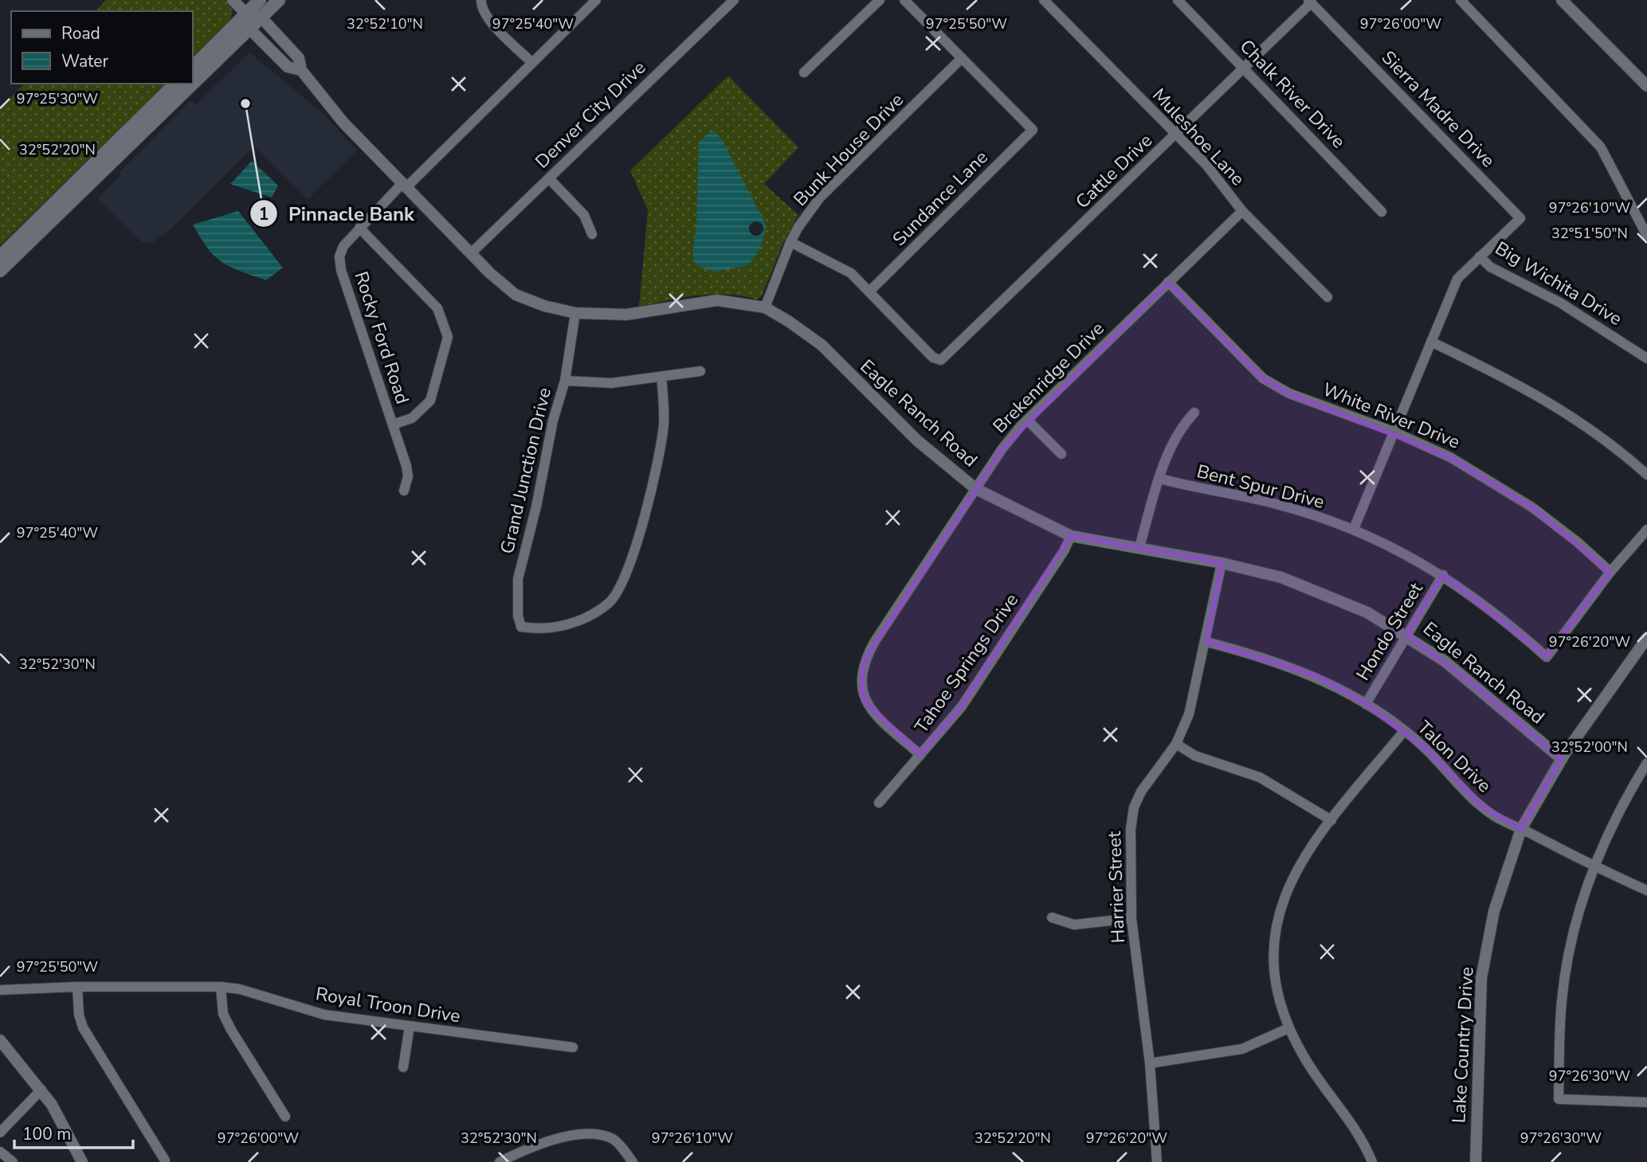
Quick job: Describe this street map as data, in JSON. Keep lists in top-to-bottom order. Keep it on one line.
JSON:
{"streets":{"street":["Chalk River Drive","Sierra Madre Drive","Denver City Drive","Muleshoe Lane","Bunk House Drive","Cattle Drive","Sundance Lane","Big Wichita Drive","Rocky Ford Road","Brekenridge Drive","Eagle Ranch Road","White River Drive","Grand Junction Drive","Bent Spur Drive","Hondo Street","Tahoe Springs Drive","Talon Drive","Harrier Street","Royal Troon Drive","Lake Country Drive"]},"crossings":[["Chalk River Drive","Cattle Drive"],["Sierra Madre Drive","Cattle Drive"],["Sierra Madre Drive","Big Wichita Drive"],["Denver City Drive","Eagle Ranch Road"],["Muleshoe Lane","Cattle Drive"],["Muleshoe Lane","Brekenridge Drive"],["Bunk House Drive","Sundance Lane"],["Bunk House Drive","Eagle Ranch Road"],["Cattle Drive","Sundance Lane"],["Rocky Ford Road","Eagle Ranch Road"],["Brekenridge Drive","Eagle Ranch Road"],["Brekenridge Drive","White River Drive"],["Brekenridge Drive","Tahoe Springs Drive"],["Eagle Ranch Road","Grand Junction Drive"],["Eagle Ranch Road","Hondo Street"],["Eagle Ranch Road","Tahoe Springs Drive"],["Eagle Ranch Road","Harrier Street"],["Eagle Ranch Road","Lake Country Drive"],["White River Drive","Bent Spur Drive"],["Bent Spur Drive","Hondo Street"],["Hondo Street","Talon Drive"],["Talon Drive","Harrier Street"],["Talon Drive","Lake Country Drive"]],"places":["Pinnacle Bank"],"legend":["Road","Water"],"scale_bar":"100 m","coordinates":["32°52'10\"N","97°25'40\"W","97°25'50\"W","97°26'00\"W","97°25'30\"W","32°52'20\"N","97°26'10\"W","32°51'50\"N","97°26'20\"W","32°52'30\"N","32°52'00\"N","97°26'30\"W"]}
